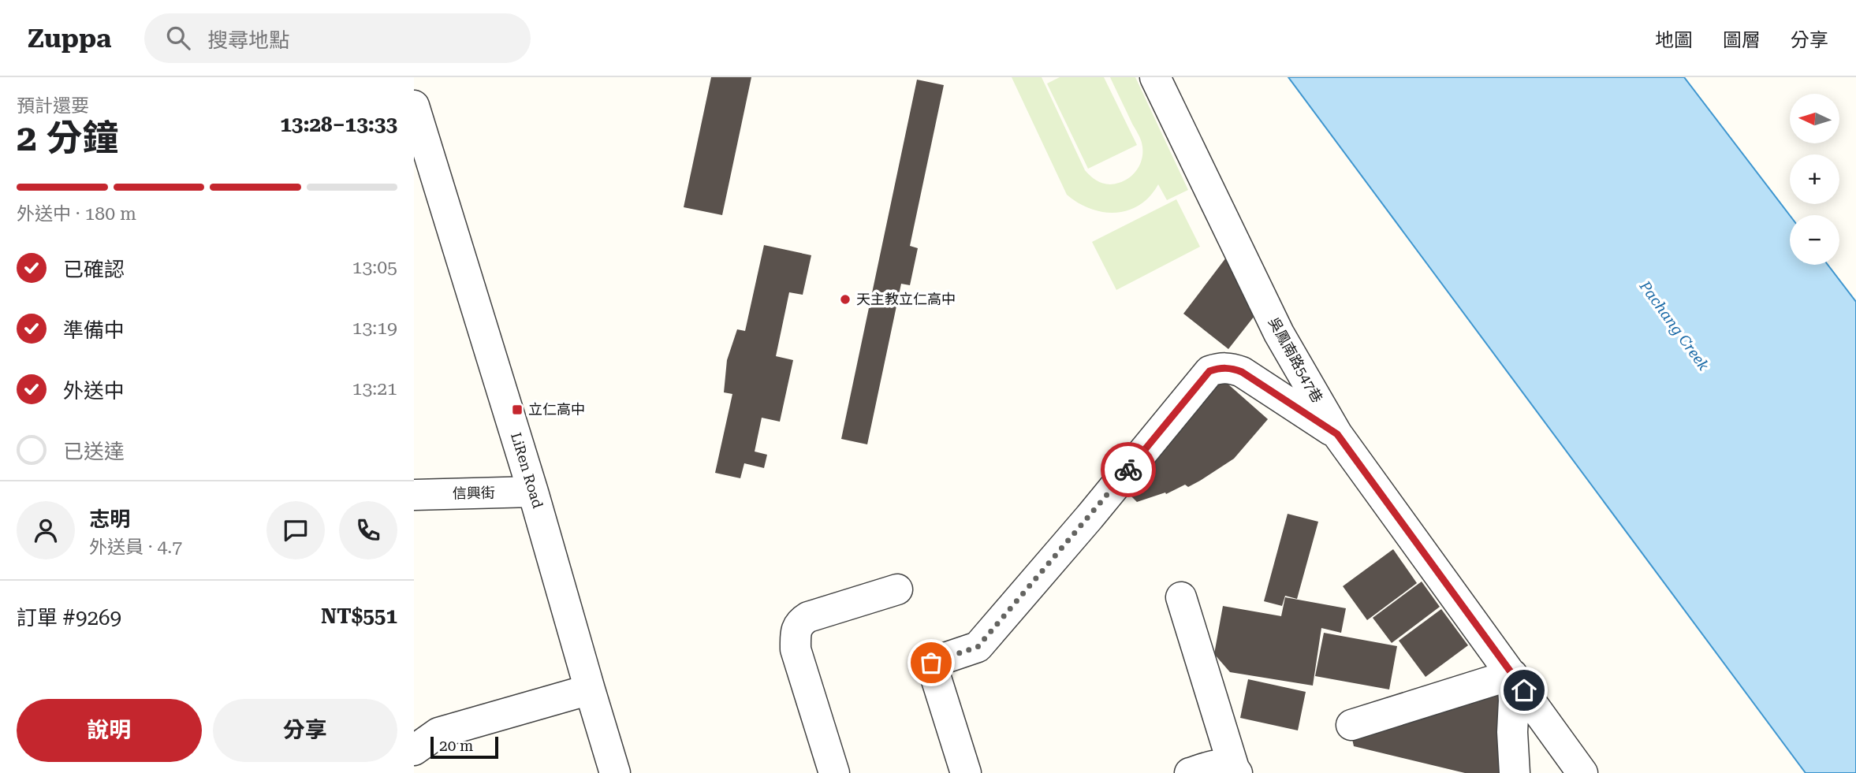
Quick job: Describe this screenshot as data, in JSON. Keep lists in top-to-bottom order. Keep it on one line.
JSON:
{"streets":{"street":["吳鳳南路547巷","LiRen Road","信興街"]},"crossings":[["LiRen Road","信興街"]],"water":["Pachang Creek"],"places":{"other":["天主教立仁高中"],"transit":["立仁高中"]},"scale_bar":"20 m","north":"left","page":{"header":"Zuppa","search":"搜尋地點","nav":["地圖","圖層","分享"],"heading":["2 分鐘","預計還要","13:28–13:33"],"panel":["志明","外送員 · 4.7","訂單 #9269","NT$551"],"map_buttons":["+","−"],"bar":"外送中 · 180 m","list":[["已確認","13:05"],["準備中","13:19"],["外送中","13:21"],"已送達"],"buttons":["說明","分享"],"scale":"20 m"}}
